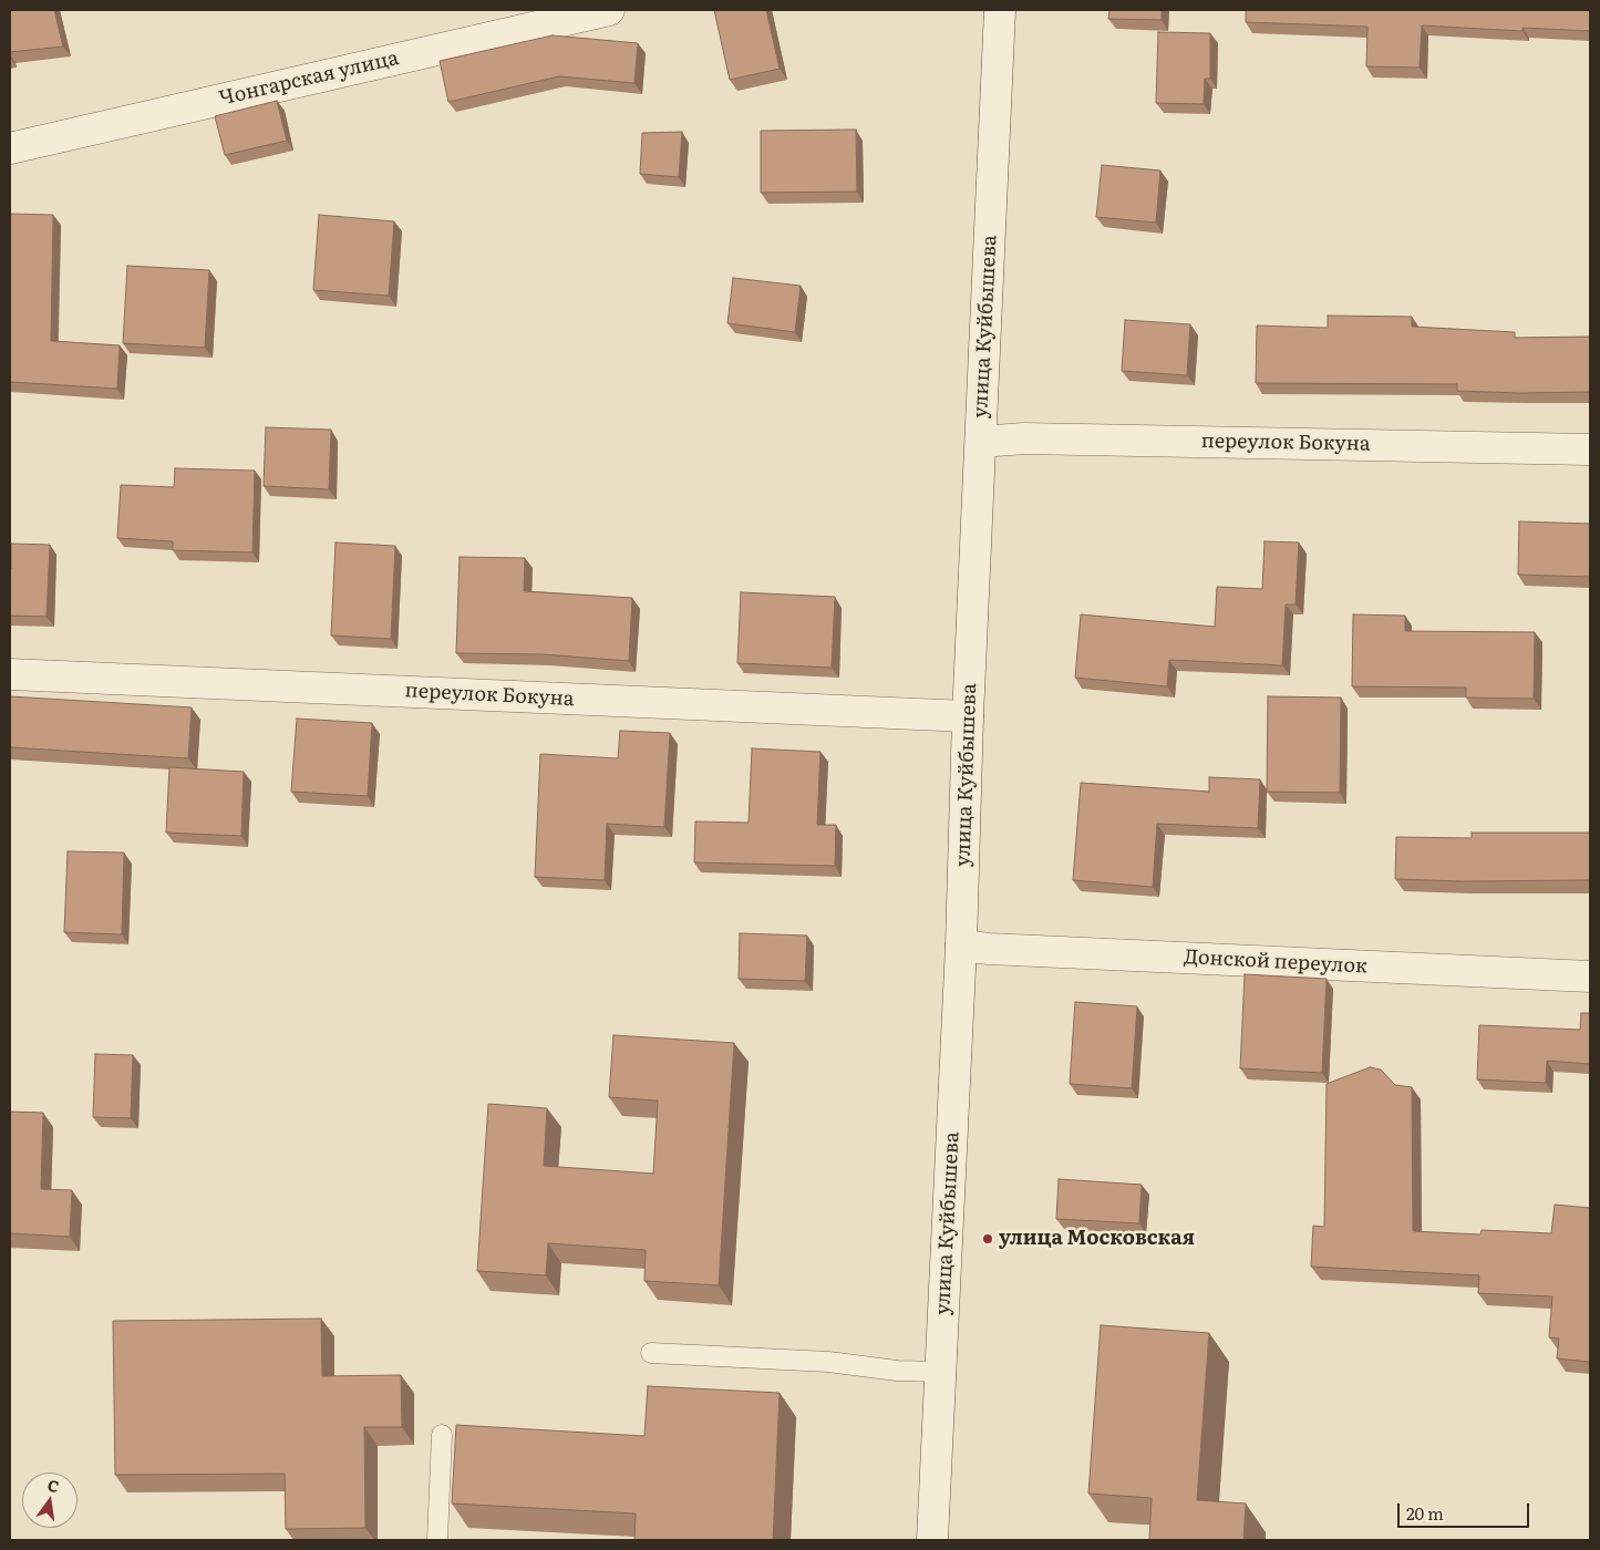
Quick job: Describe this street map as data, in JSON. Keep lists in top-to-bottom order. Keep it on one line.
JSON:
{"streets":{"street":["Чонгарская улица","улица Куйбышева","переулок Бокуна","Донской переулок"]},"crossings":[["улица Куйбышева","переулок Бокуна"],["улица Куйбышева","Донской переулок"]],"places":["улица Московская"],"scale_bar":"20 m","north":"top"}
